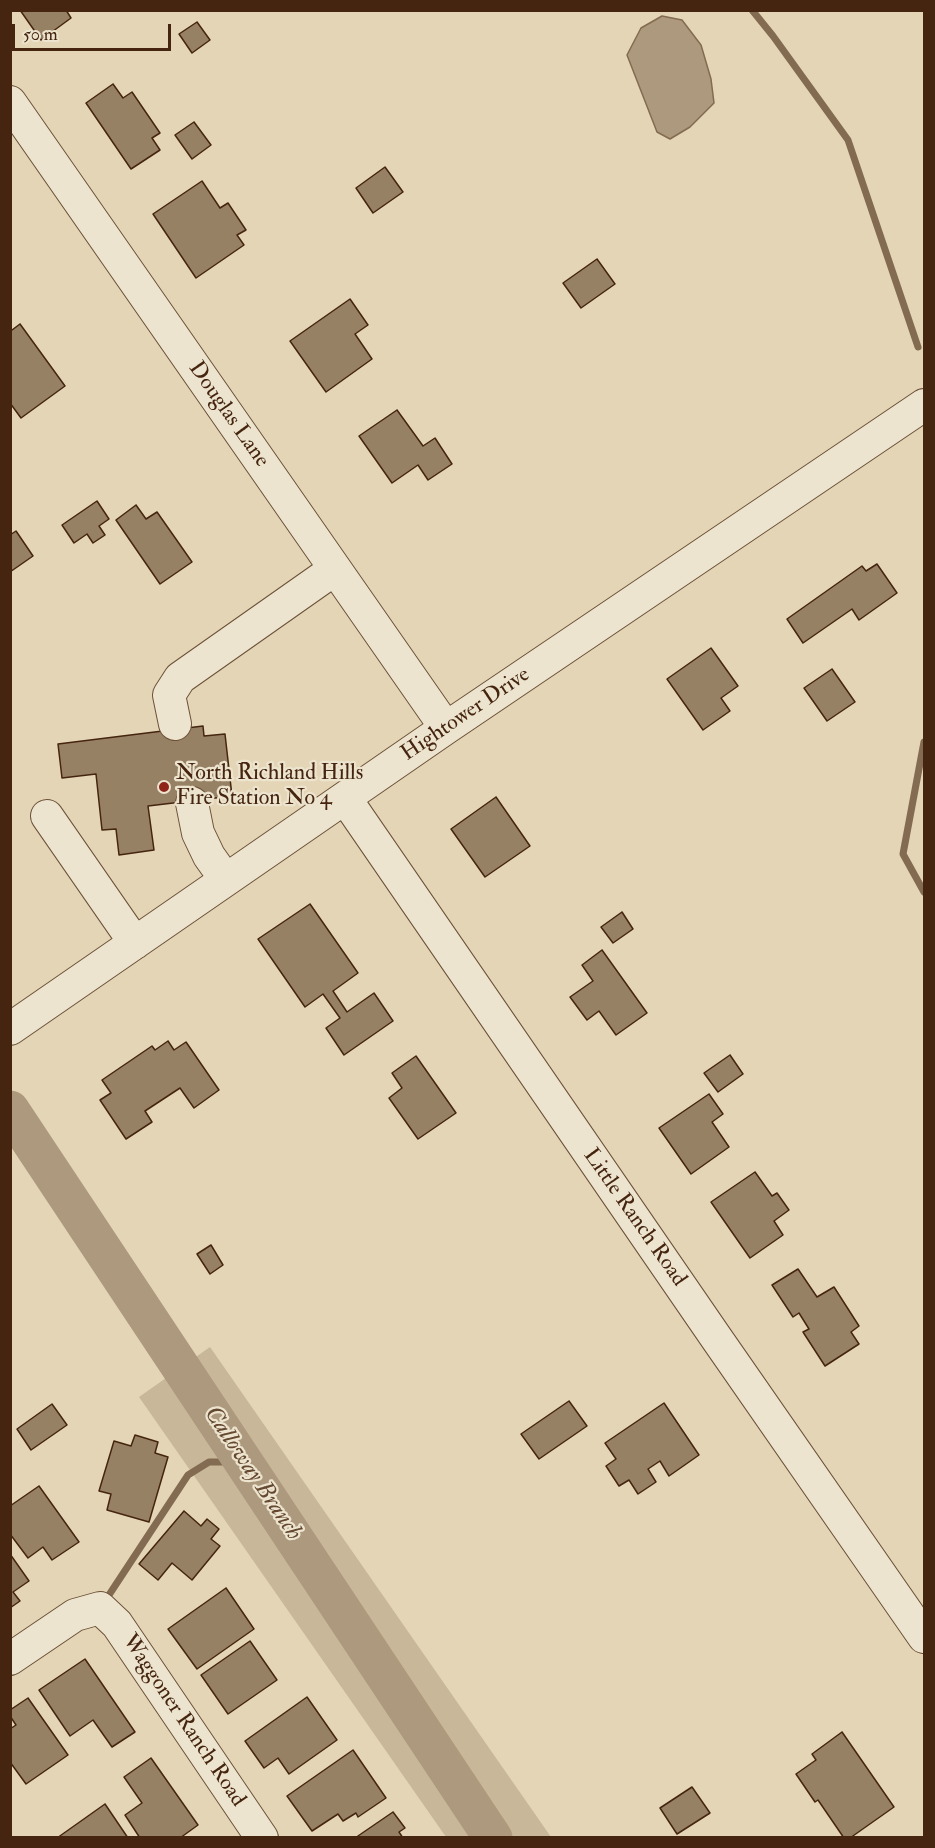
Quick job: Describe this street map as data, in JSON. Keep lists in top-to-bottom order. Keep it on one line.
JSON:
{"streets":{"street":["Douglas Lane","Hightower Drive","Little Ranch Road","Waggoner Ranch Road"]},"crossings":[["Douglas Lane","Hightower Drive"],["Hightower Drive","Little Ranch Road"]],"water":["Calloway Branch"],"places":["North Richland Hills Fire Station No 4"],"scale_bar":"50 m"}
